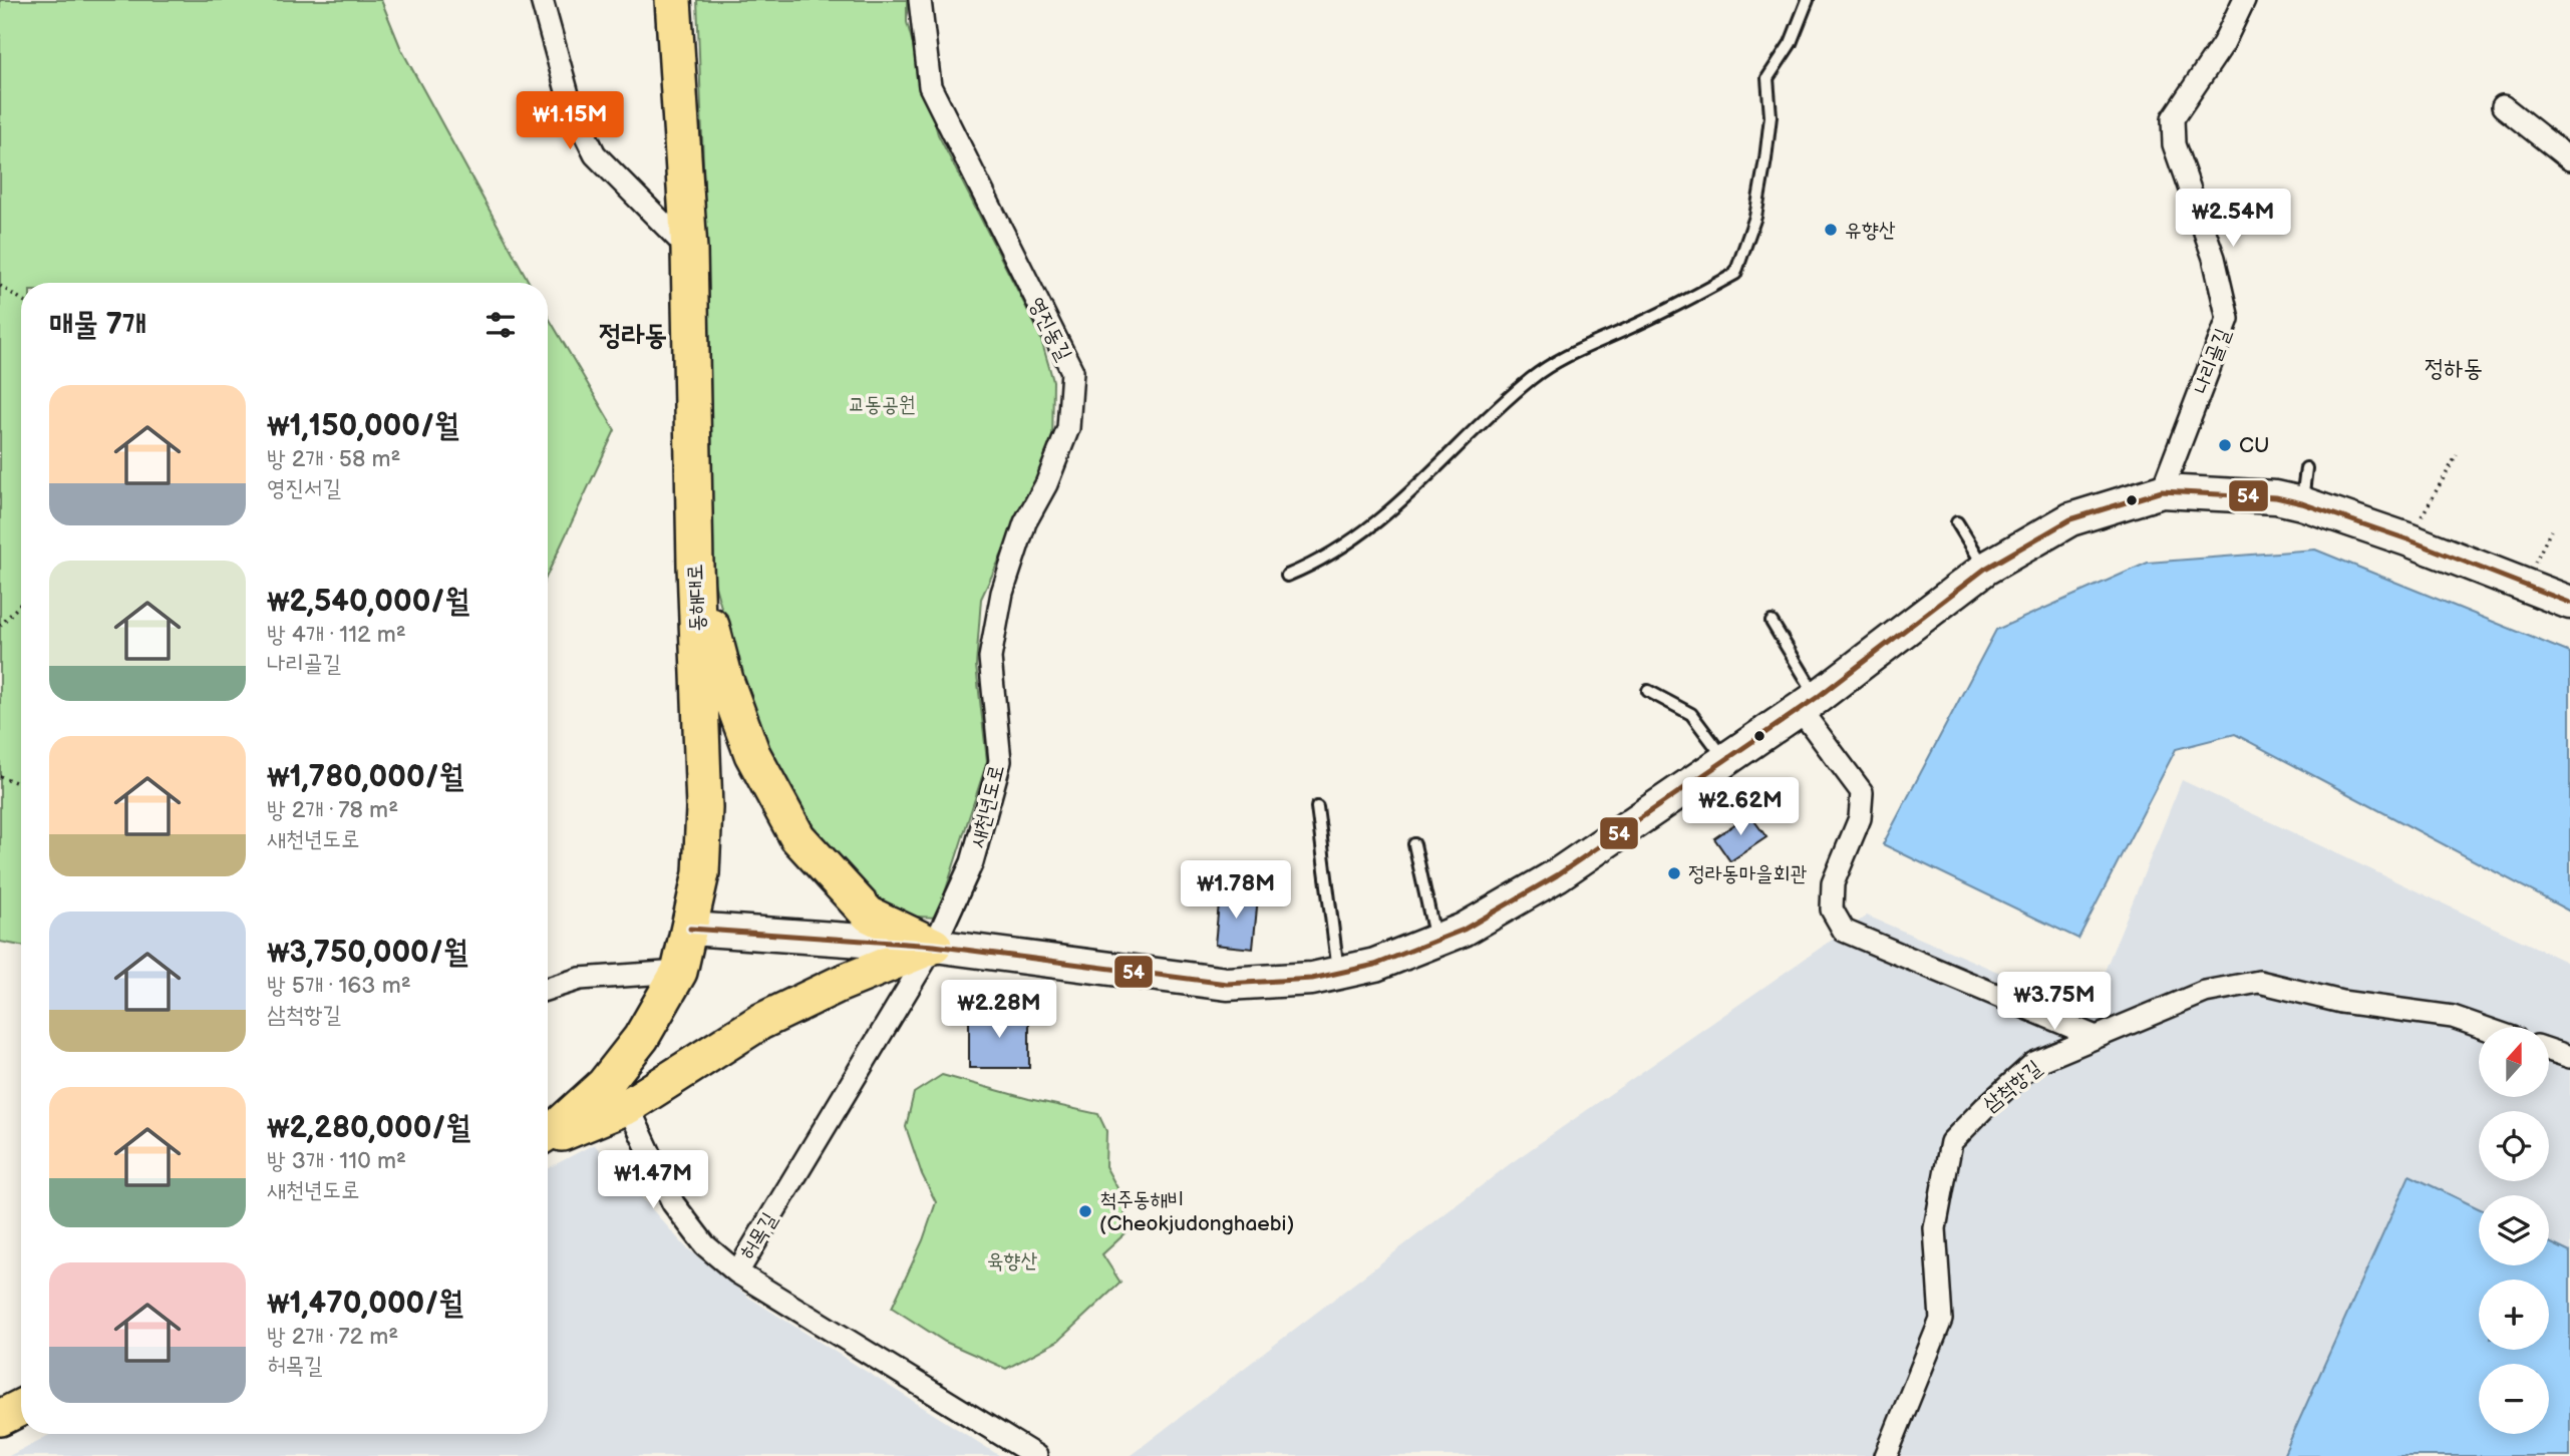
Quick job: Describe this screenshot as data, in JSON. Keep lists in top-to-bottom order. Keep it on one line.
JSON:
{"streets":{"main road":["동해대로"],"street":["영진동길","나리골길","새천년도로","삼척항길","허목길"]},"crossings":[["영진동길","새천년도로"],["새천년도로","허목길"]],"districts":["정라동","정하동"],"parks":["교동공원","육향산"],"places":["유향산","CU","정라동마을회관","척주동해비 (Cheokjudonghaebi)"],"lines":["transit line 54"],"north":"top","page":{"price":["₩1.15M","₩2.54M","₩2.62M","₩1.78M","₩3.75M","₩2.28M","₩1.47M"],"heading":"매물 7개","list":[{"name":"₩1,150,000/월","note":"방 2개 · 58 m² · 영진서길"},{"name":"₩2,540,000/월","note":"방 4개 · 112 m² · 나리골길"},{"name":"₩1,780,000/월","note":"방 2개 · 78 m² · 새천년도로"},{"name":"₩3,750,000/월","note":"방 5개 · 163 m² · 삼척항길"},{"name":"₩2,280,000/월","note":"방 3개 · 110 m² · 새천년도로"},{"name":"₩1,470,000/월","note":"방 2개 · 72 m² · 허목길"}],"map_buttons":["+","−"]}}
